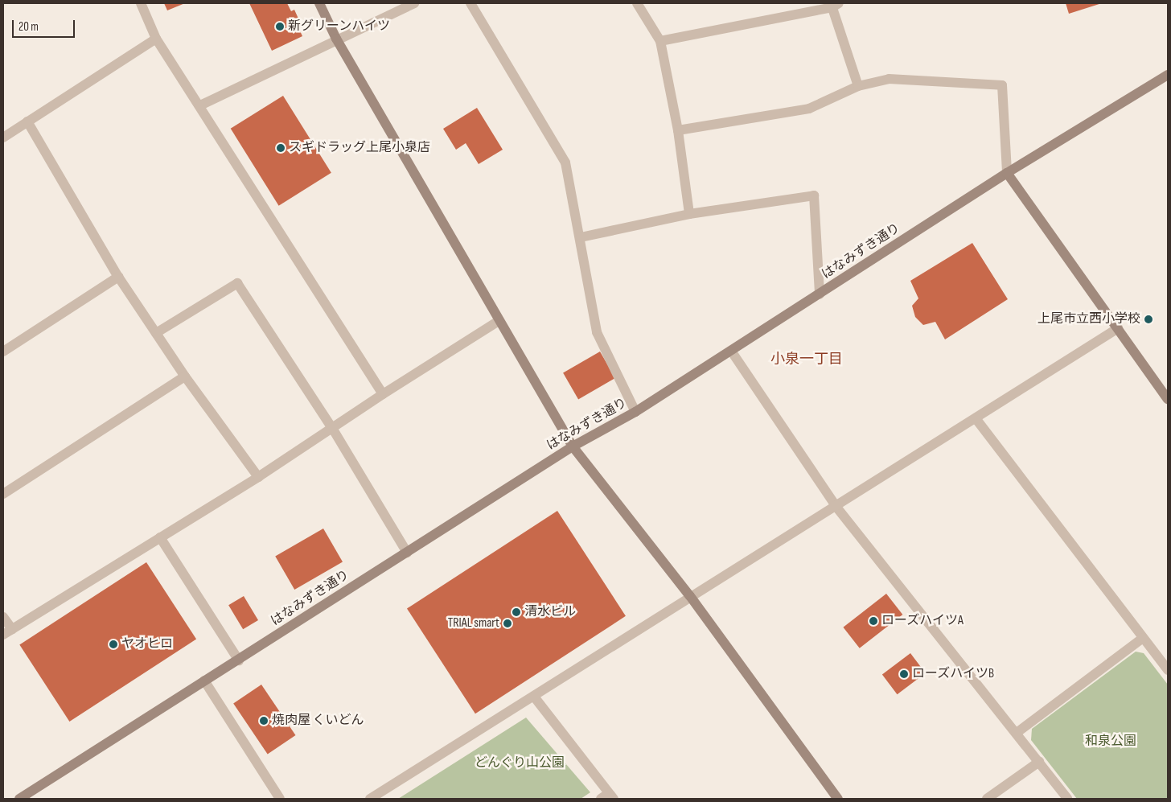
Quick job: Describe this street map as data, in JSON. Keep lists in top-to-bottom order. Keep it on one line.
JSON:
{"streets":{"street":["はなみずき通り"]},"districts":["小泉一丁目"],"parks":["和泉公園","どんぐり山公園"],"places":["新グリーンハイツ","スギドラッグ上尾小泉店","上尾市立西小学校","清水ビル","ローズハイツA","TRIAL smart","ヤオヒロ","ローズハイツB","焼肉屋 くいどん"],"scale_bar":"20 m"}
